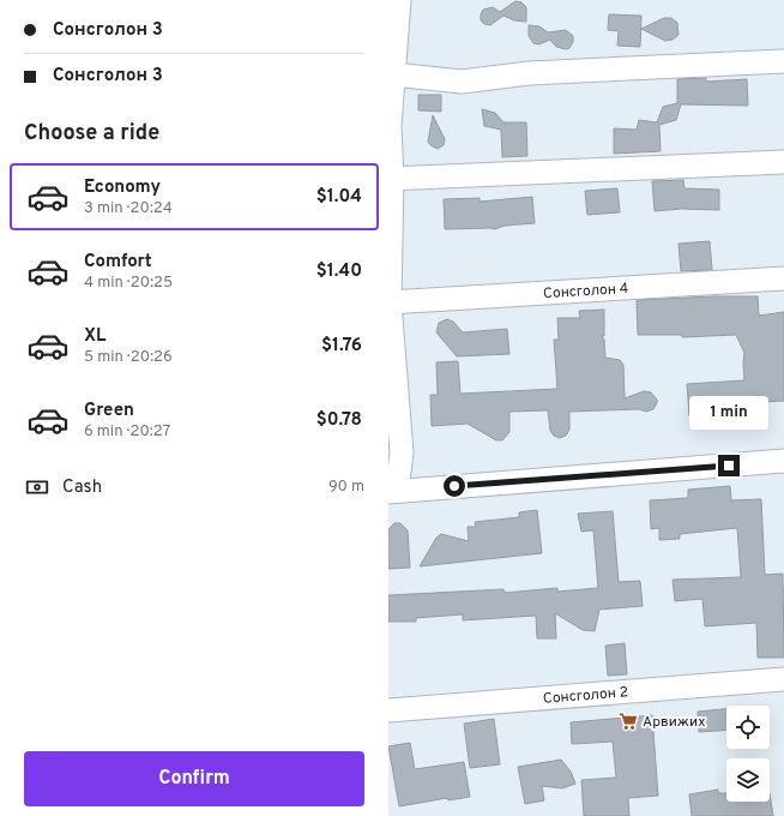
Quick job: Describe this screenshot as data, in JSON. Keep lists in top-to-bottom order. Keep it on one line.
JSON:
{"streets":{"street":["Сонсголон 4","Сонсголон 2"]},"places":{"supermarket":["Арвижих"]},"page":{"banner":["Сонсголон 3","Сонсголон 3"],"heading":"Choose a ride","list":[{"name":"Economy","note":"3 min · 20:24","value":"$1.04"},{"name":"Comfort","note":"4 min · 20:25","value":"$1.40"},{"name":"XL","note":"5 min · 20:26","value":"$1.76"},{"name":"Green","note":"6 min · 20:27","value":"$0.78"}],"bubble":"1 min","pay":["Cash","90 m"],"buttons":"Confirm"}}
